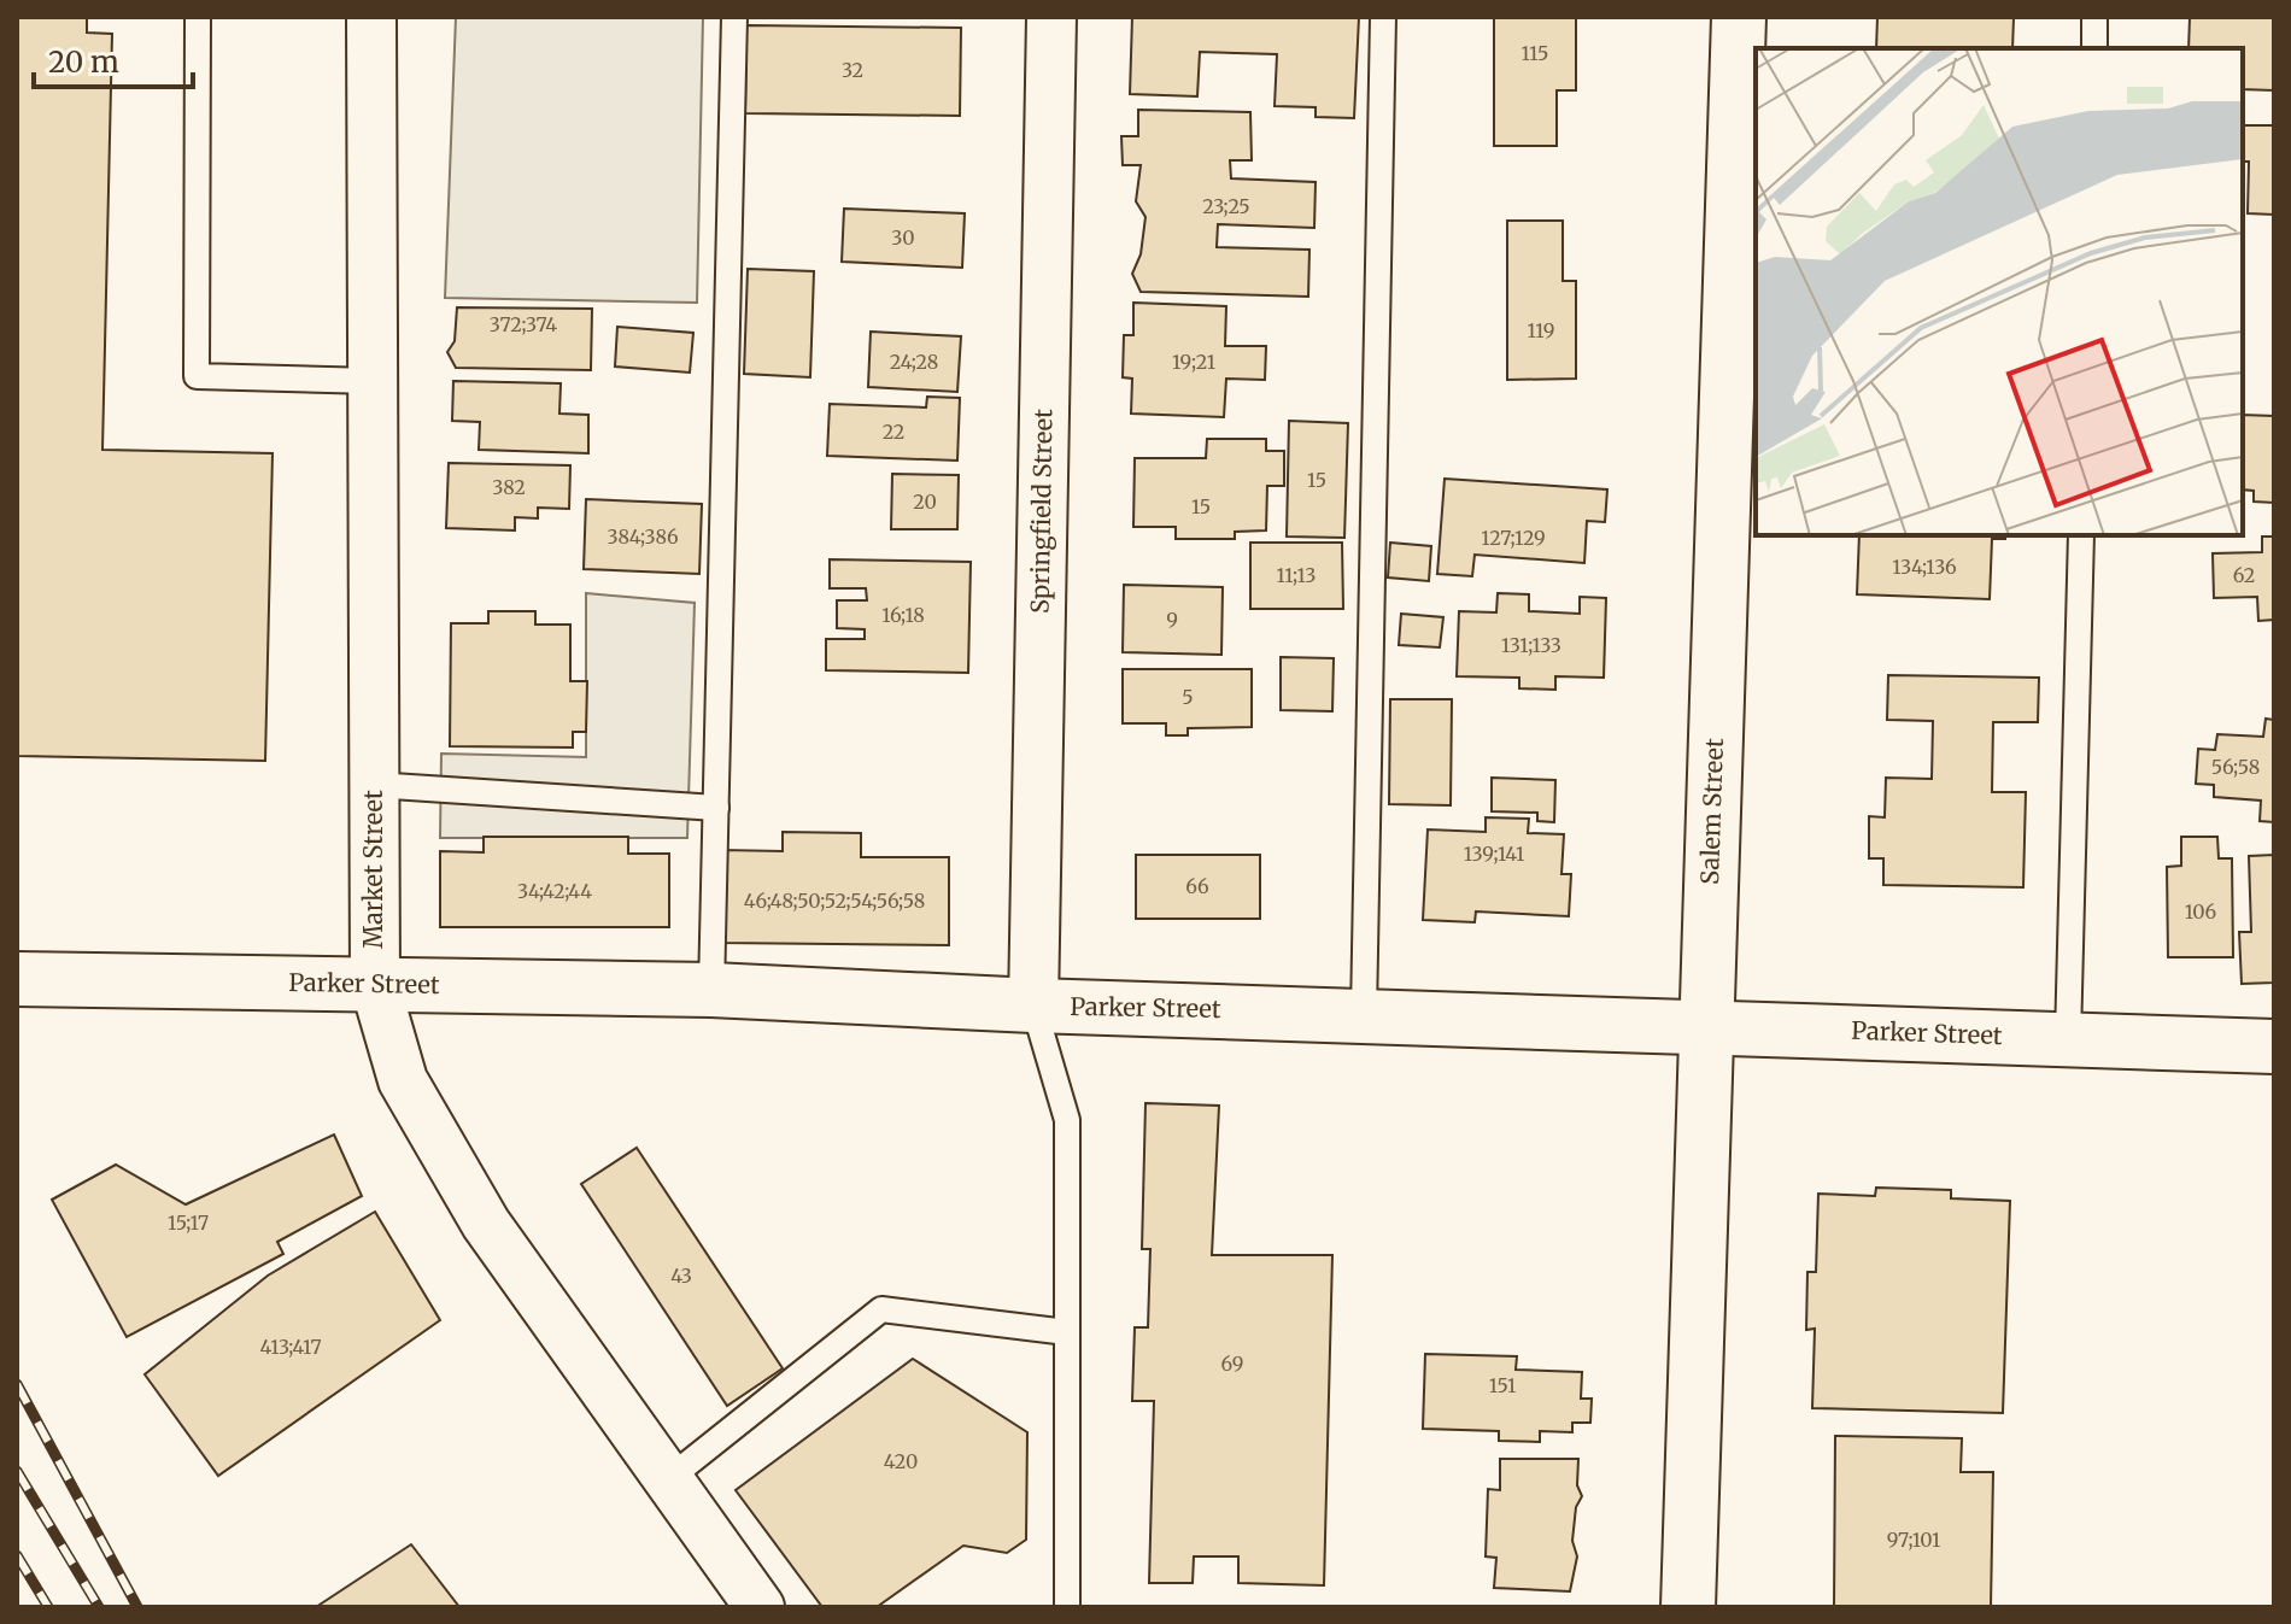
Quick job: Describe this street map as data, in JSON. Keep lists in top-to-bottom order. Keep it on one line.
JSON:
{"streets":{"main road":["Salem Street","Parker Street"],"street":["Springfield Street","Market Street"]},"crossings":[["Springfield Street","Parker Street"],["Salem Street","Parker Street"],["Market Street","Parker Street"]],"house_numbers":["115","32","23;25","30","372;374","119","24;28","19;21","22","15","382","20","15","384;386","127;129","134;136","11;13","62","16;18","9","131;133","5","56;58","139;141","66","34;42;44","46;48;50;52;54;56;58","106","15;17","43","413;417","69","151","420","97;101"],"scale_bar":"20 m"}
